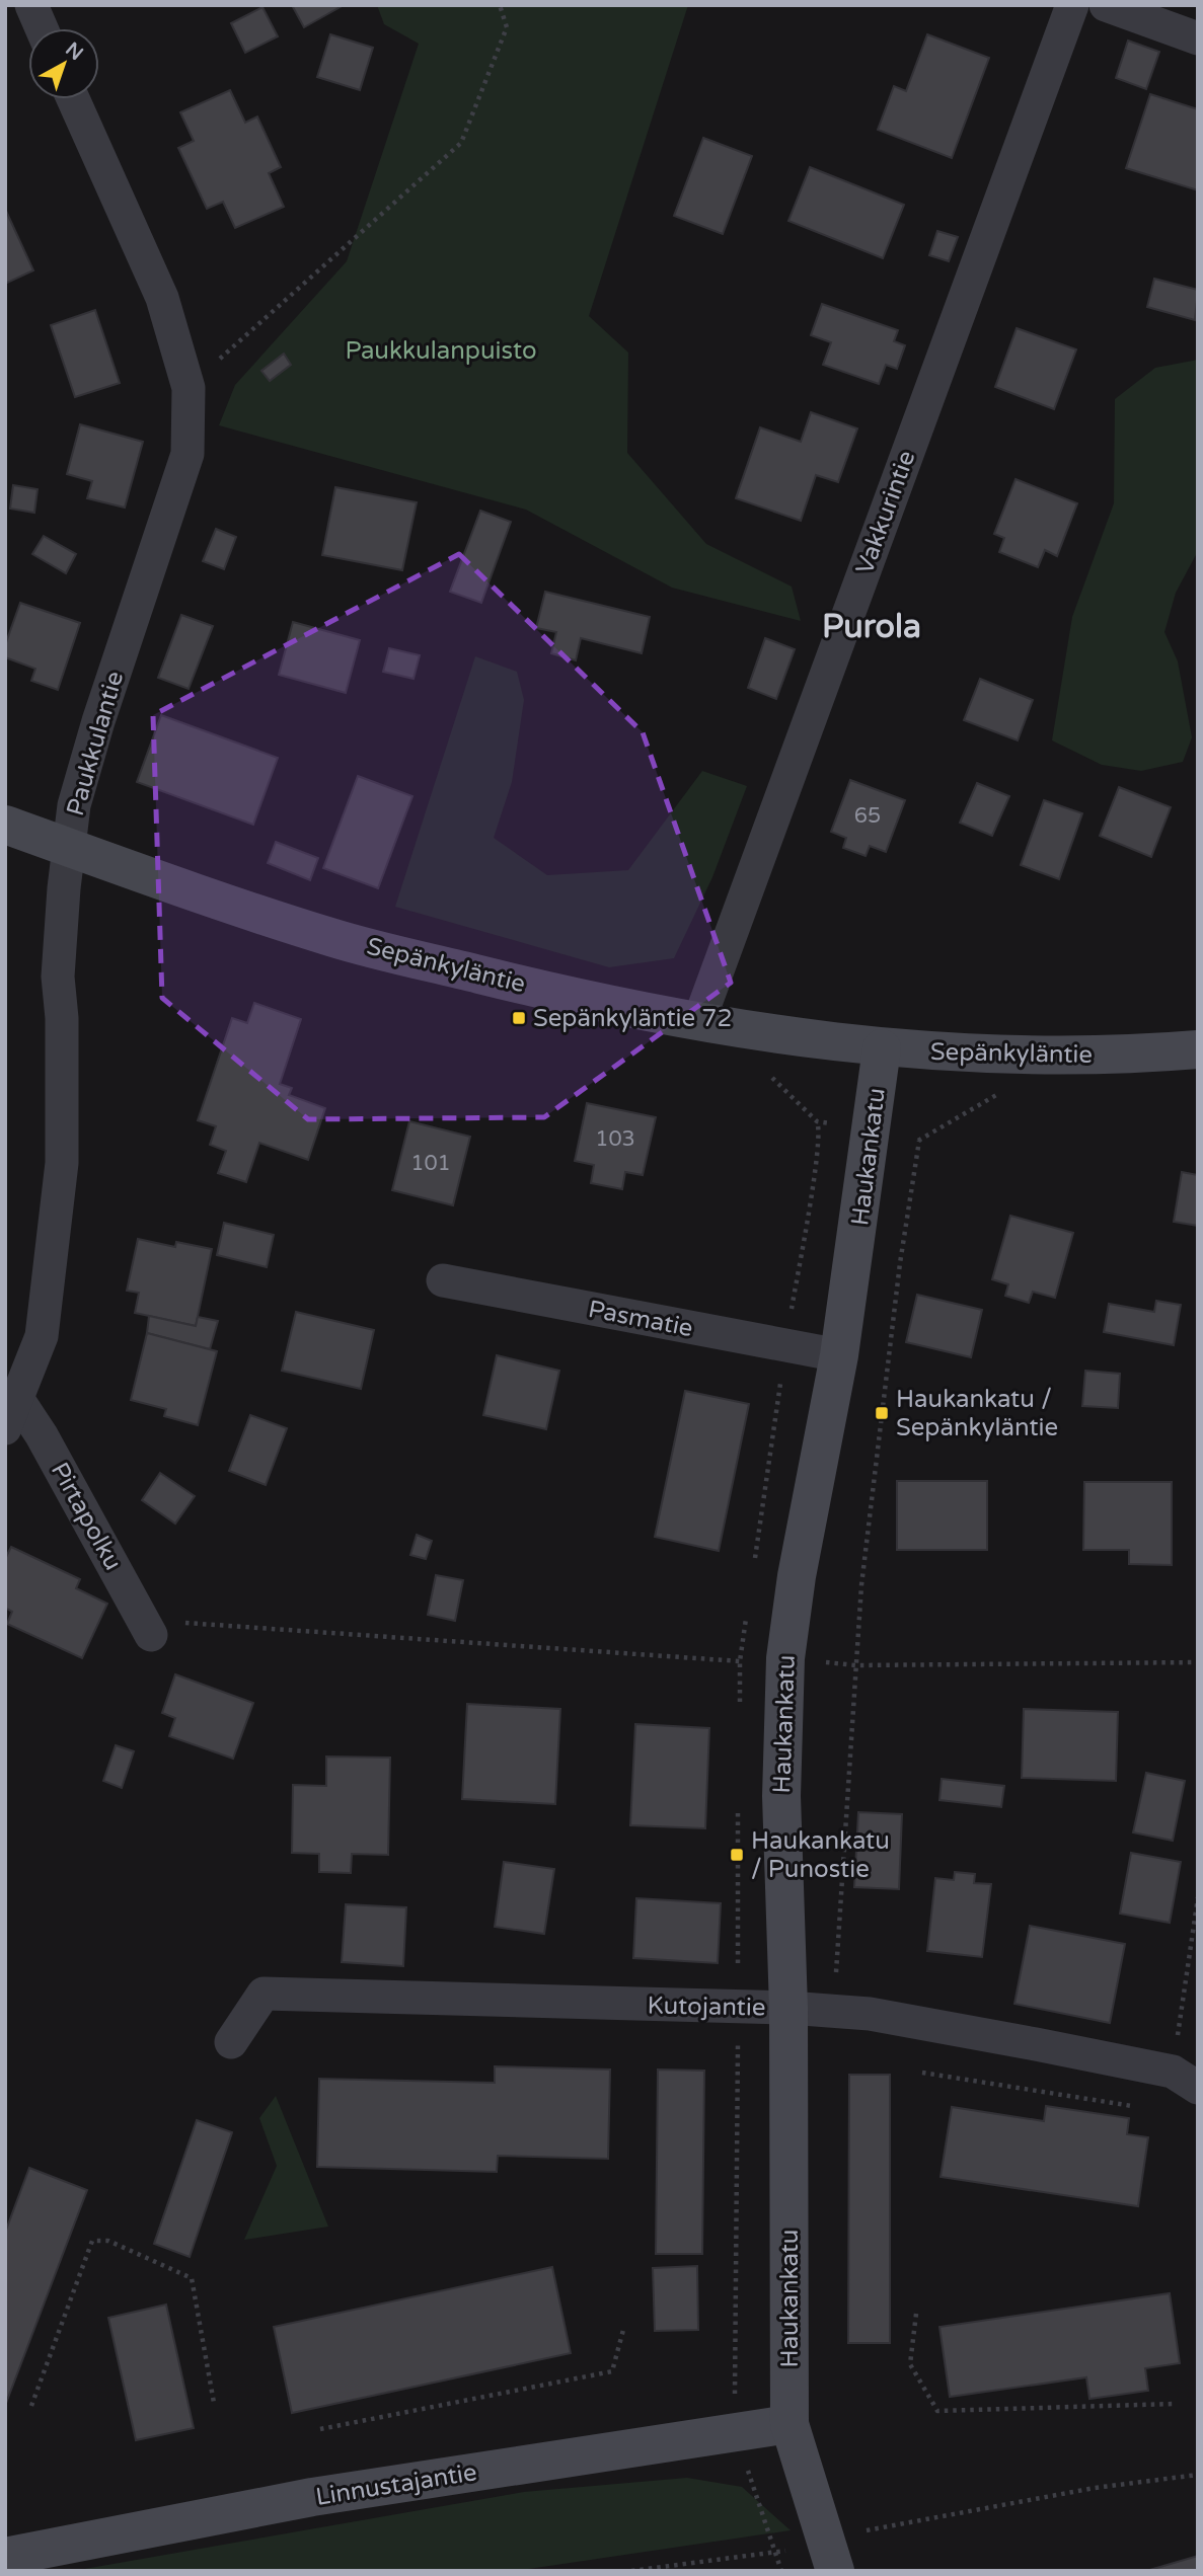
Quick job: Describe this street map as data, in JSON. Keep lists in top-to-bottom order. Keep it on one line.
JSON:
{"streets":{"street":["Vakkurintie","Paukkulantie","Sepänkyläntie","Haukankatu","Pasmatie","Pirtapolku","Kutojantie","Linnustajantie"]},"crossings":[["Vakkurintie","Sepänkyläntie"],["Paukkulantie","Sepänkyläntie"],["Paukkulantie","Pirtapolku"],["Sepänkyläntie","Haukankatu"],["Haukankatu","Pasmatie"],["Haukankatu","Kutojantie"],["Haukankatu","Linnustajantie"]],"districts":["Purola"],"parks":["Paukkulanpuisto"],"places":{"transit":["Sepänkyläntie 72","Haukankatu / Sepänkyläntie","Haukankatu / Punostie"]},"house_numbers":["65","103","101"],"north":"top right"}
